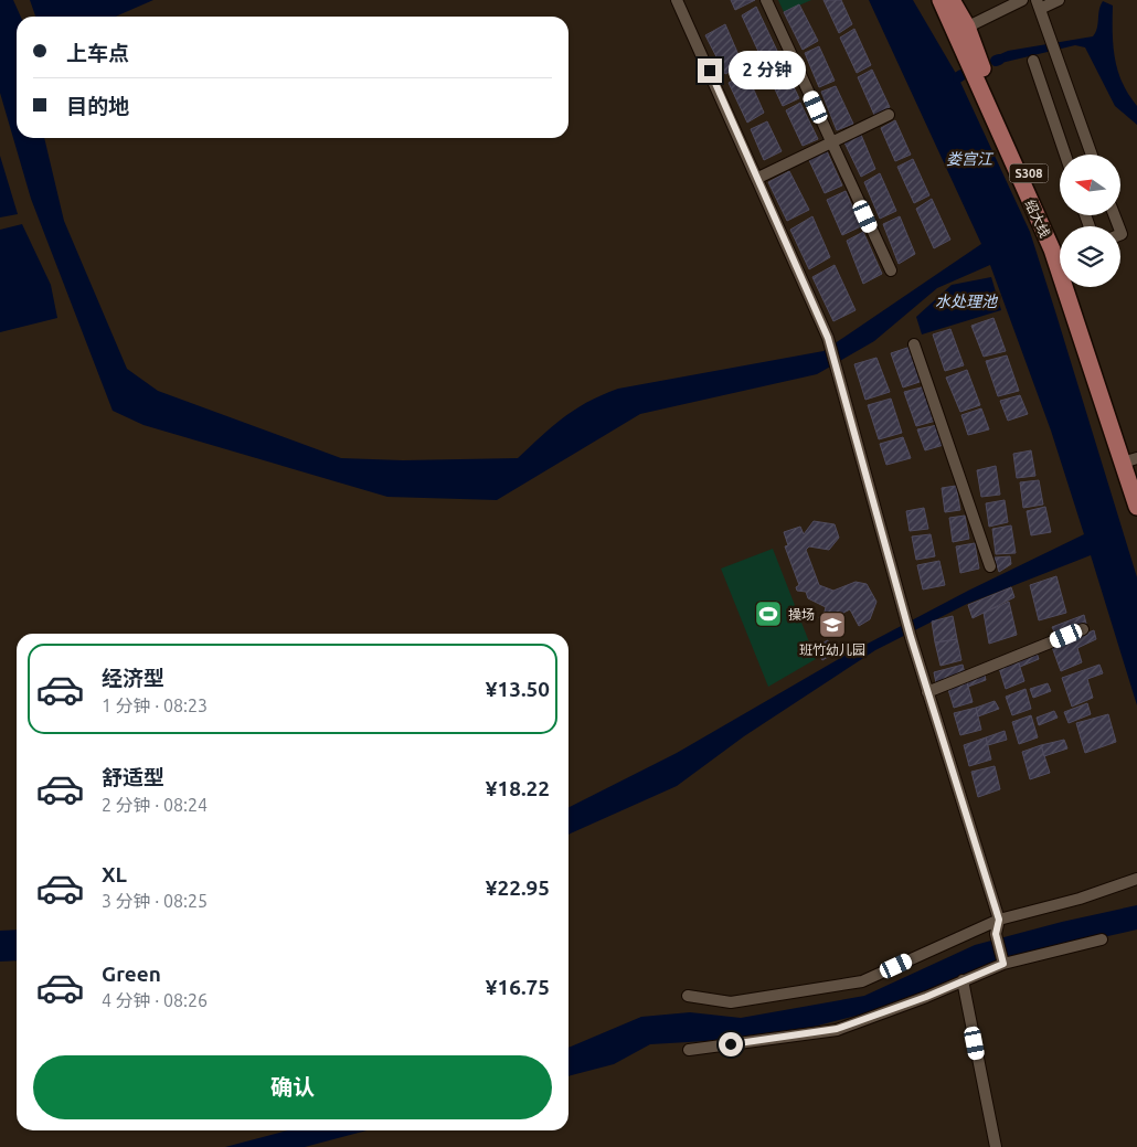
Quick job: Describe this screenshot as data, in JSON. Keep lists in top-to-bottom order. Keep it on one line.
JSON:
{"streets":{"main road":["S308","绍大线"]},"water":["娄宫江","水处理池"],"places":{"sports":["操场"],"school or university":["班竹幼儿园"]},"north":"left","page":{"banner":["上车点","目的地"],"bubble":"2 分钟","list":[{"name":"经济型","note":"1 分钟 · 08:23","value":"¥13.50"},{"name":"舒适型","note":"2 分钟 · 08:24","value":"¥18.22"},{"name":"XL","note":"3 分钟 · 08:25","value":"¥22.95"},{"name":"Green","note":"4 分钟 · 08:26","value":"¥16.75"}],"buttons":"确认"}}
